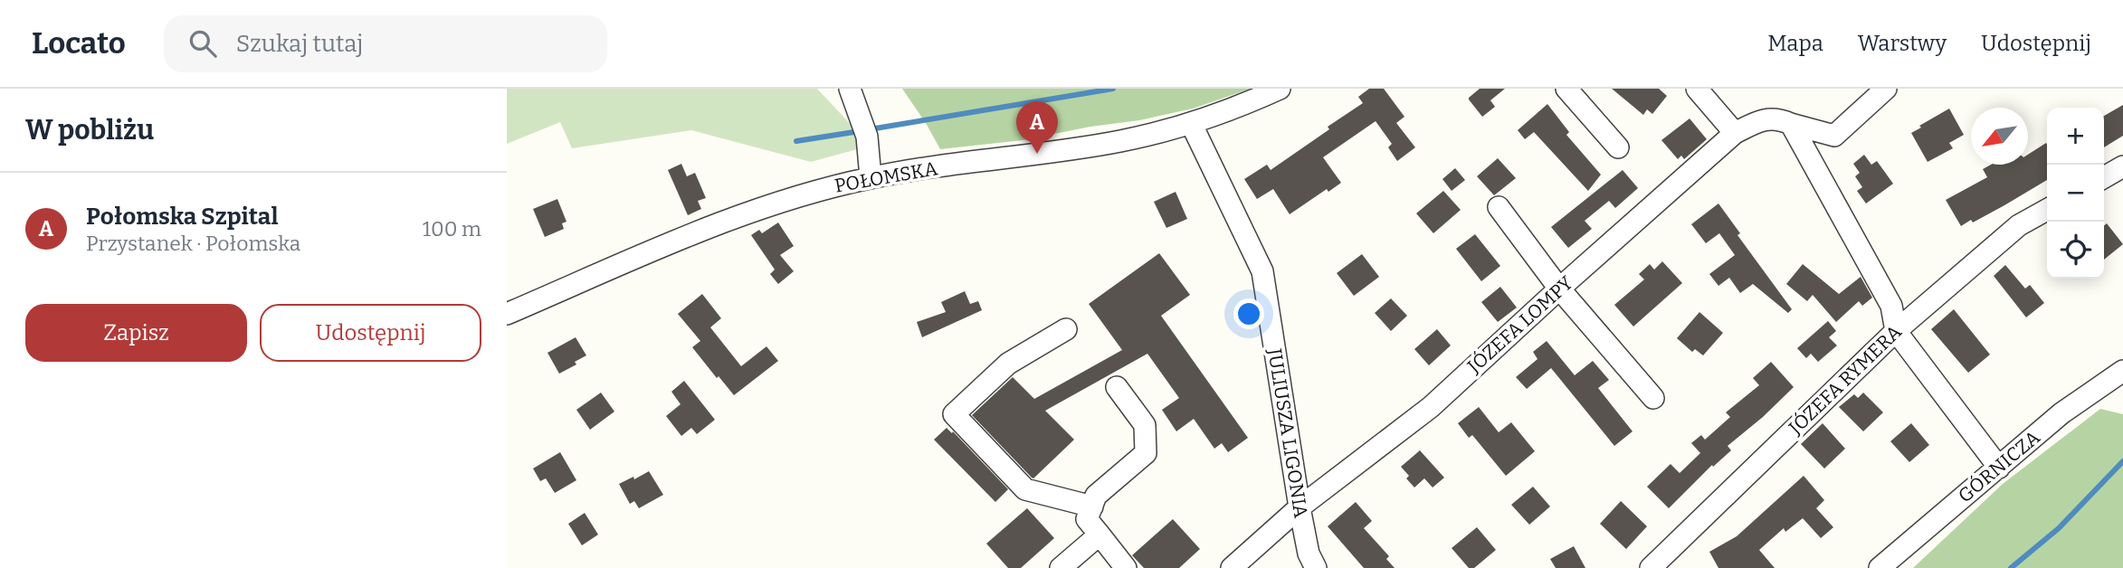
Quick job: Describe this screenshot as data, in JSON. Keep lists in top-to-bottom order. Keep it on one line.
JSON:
{"streets":{"street":["POŁOMSKA","JÓZEFA LOMPY","JÓZEFA RYMERA","JULIUSZA LIGONIA","GÓRNICZA"]},"crossings":[["POŁOMSKA","JULIUSZA LIGONIA"],["JÓZEFA LOMPY","JULIUSZA LIGONIA"]],"north":"bottom left","page":{"header":"Locato","search":"Szukaj tutaj","nav":["Mapa","Warstwy","Udostępnij"],"heading":"W pobliżu","pins":"A","map_buttons":["+","−"],"list":[{"mark":"A","name":"Połomska Szpital","note":"Przystanek · Połomska","value":"100 m"}],"buttons":["Zapisz","Udostępnij"]}}
